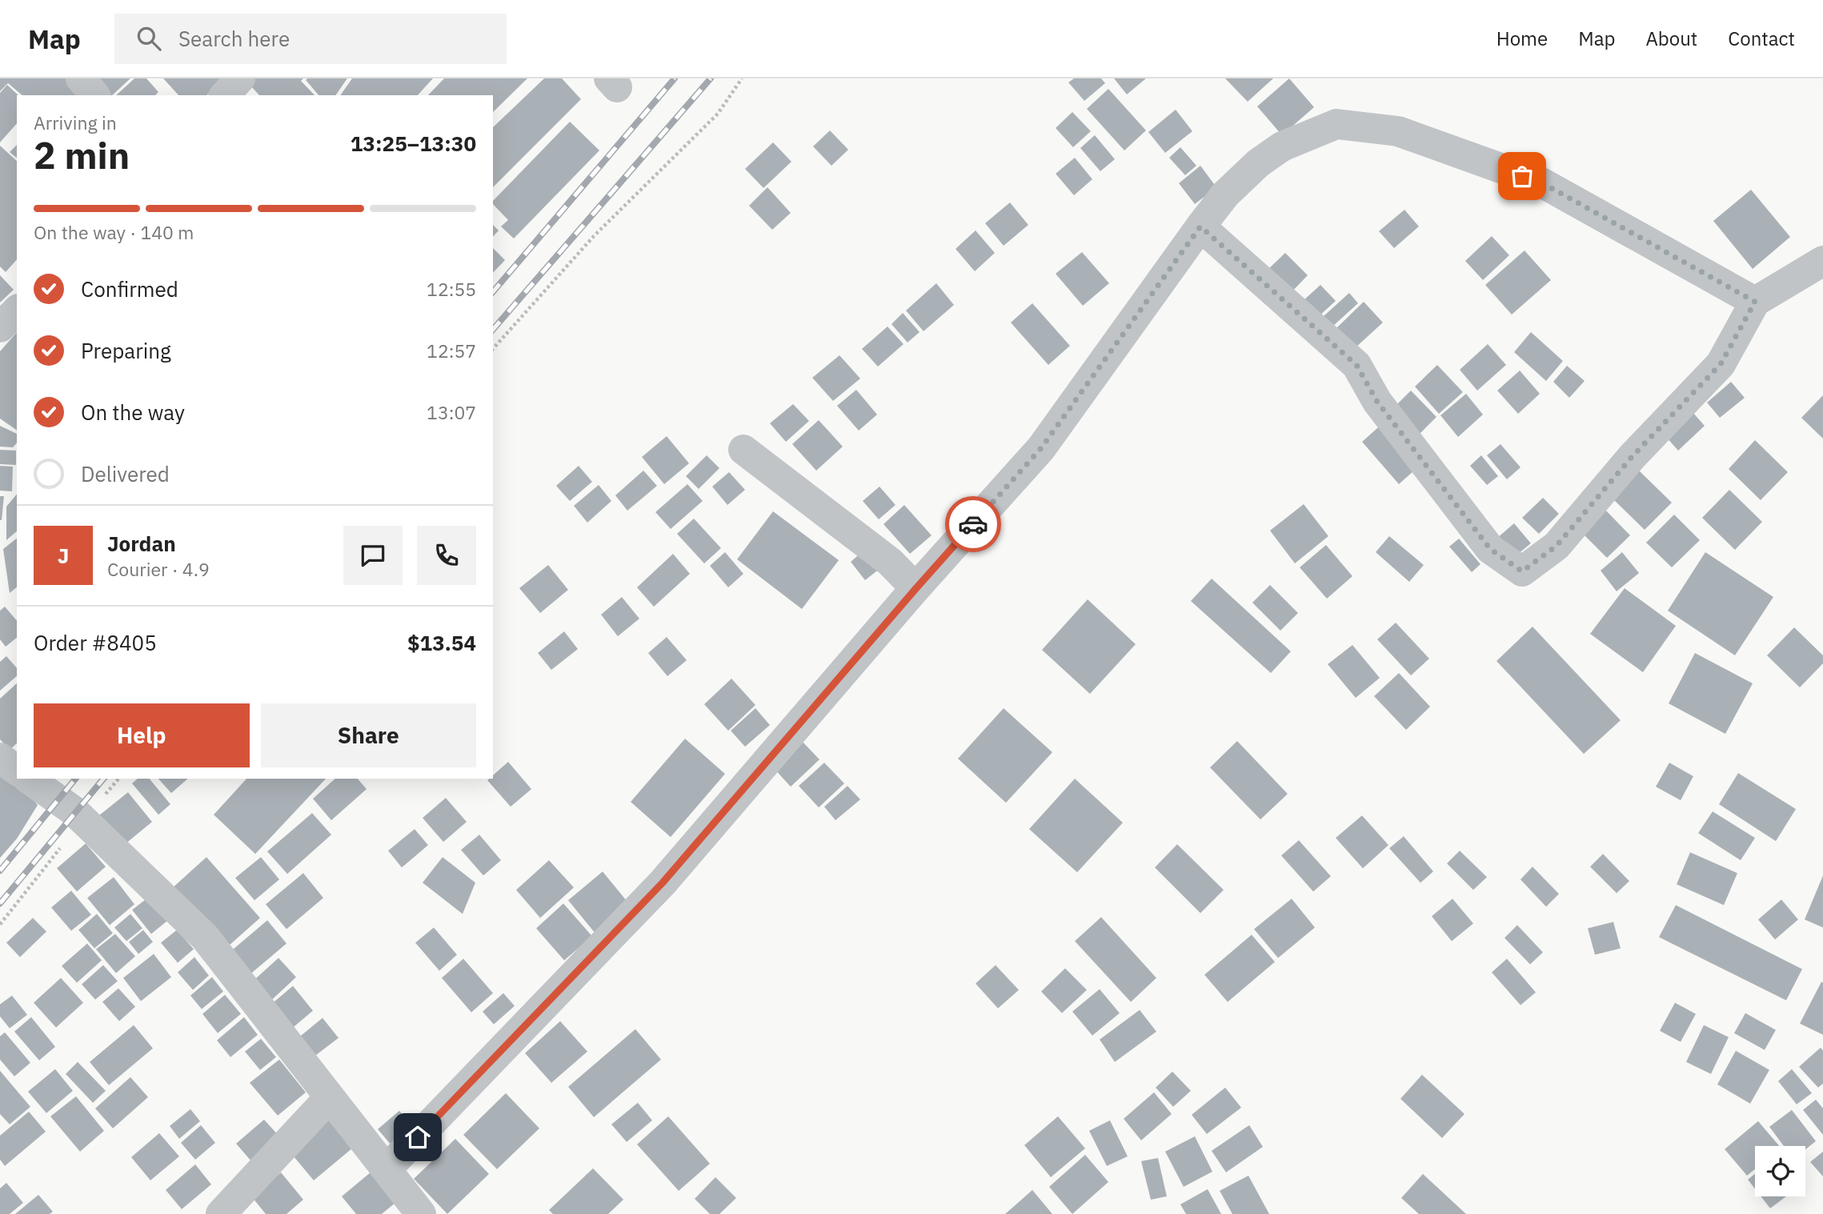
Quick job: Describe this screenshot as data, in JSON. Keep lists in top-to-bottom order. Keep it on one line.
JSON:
{"page":{"header":"Map","search":"Search here","nav":["Home","Map","About","Contact"],"heading":["2 min","Arriving in","13:25–13:30"],"panel":["Jordan","Courier · 4.9","Order #8405","$13.54"],"bar":"On the way · 140 m","list":[["Confirmed","12:55"],["Preparing","12:57"],["On the way","13:07"],"Delivered"],"round":"J","buttons":["Help","Share"]}}
